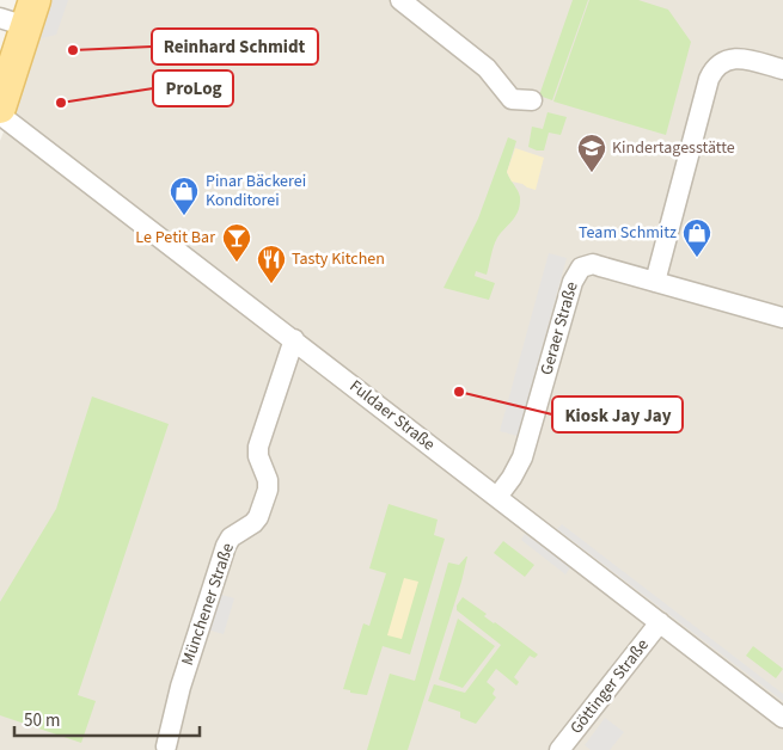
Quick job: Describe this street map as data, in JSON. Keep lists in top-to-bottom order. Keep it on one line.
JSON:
{"streets":{"street":["Geraer Straße","Fuldaer Straße","Münchener Straße","Göttinger Straße"]},"crossings":[["Geraer Straße","Fuldaer Straße"],["Fuldaer Straße","Münchener Straße"],["Fuldaer Straße","Göttinger Straße"]],"places":{"other":["Reinhard Schmidt","ProLog","Kiosk Jay Jay"],"school or university":["Kindertagesstätte"],"shop":["Pinar Bäckerei Konditorei","Team Schmitz"],"bar":["Le Petit Bar"],"restaurant":["Tasty Kitchen"]},"scale_bar":"50 m"}
